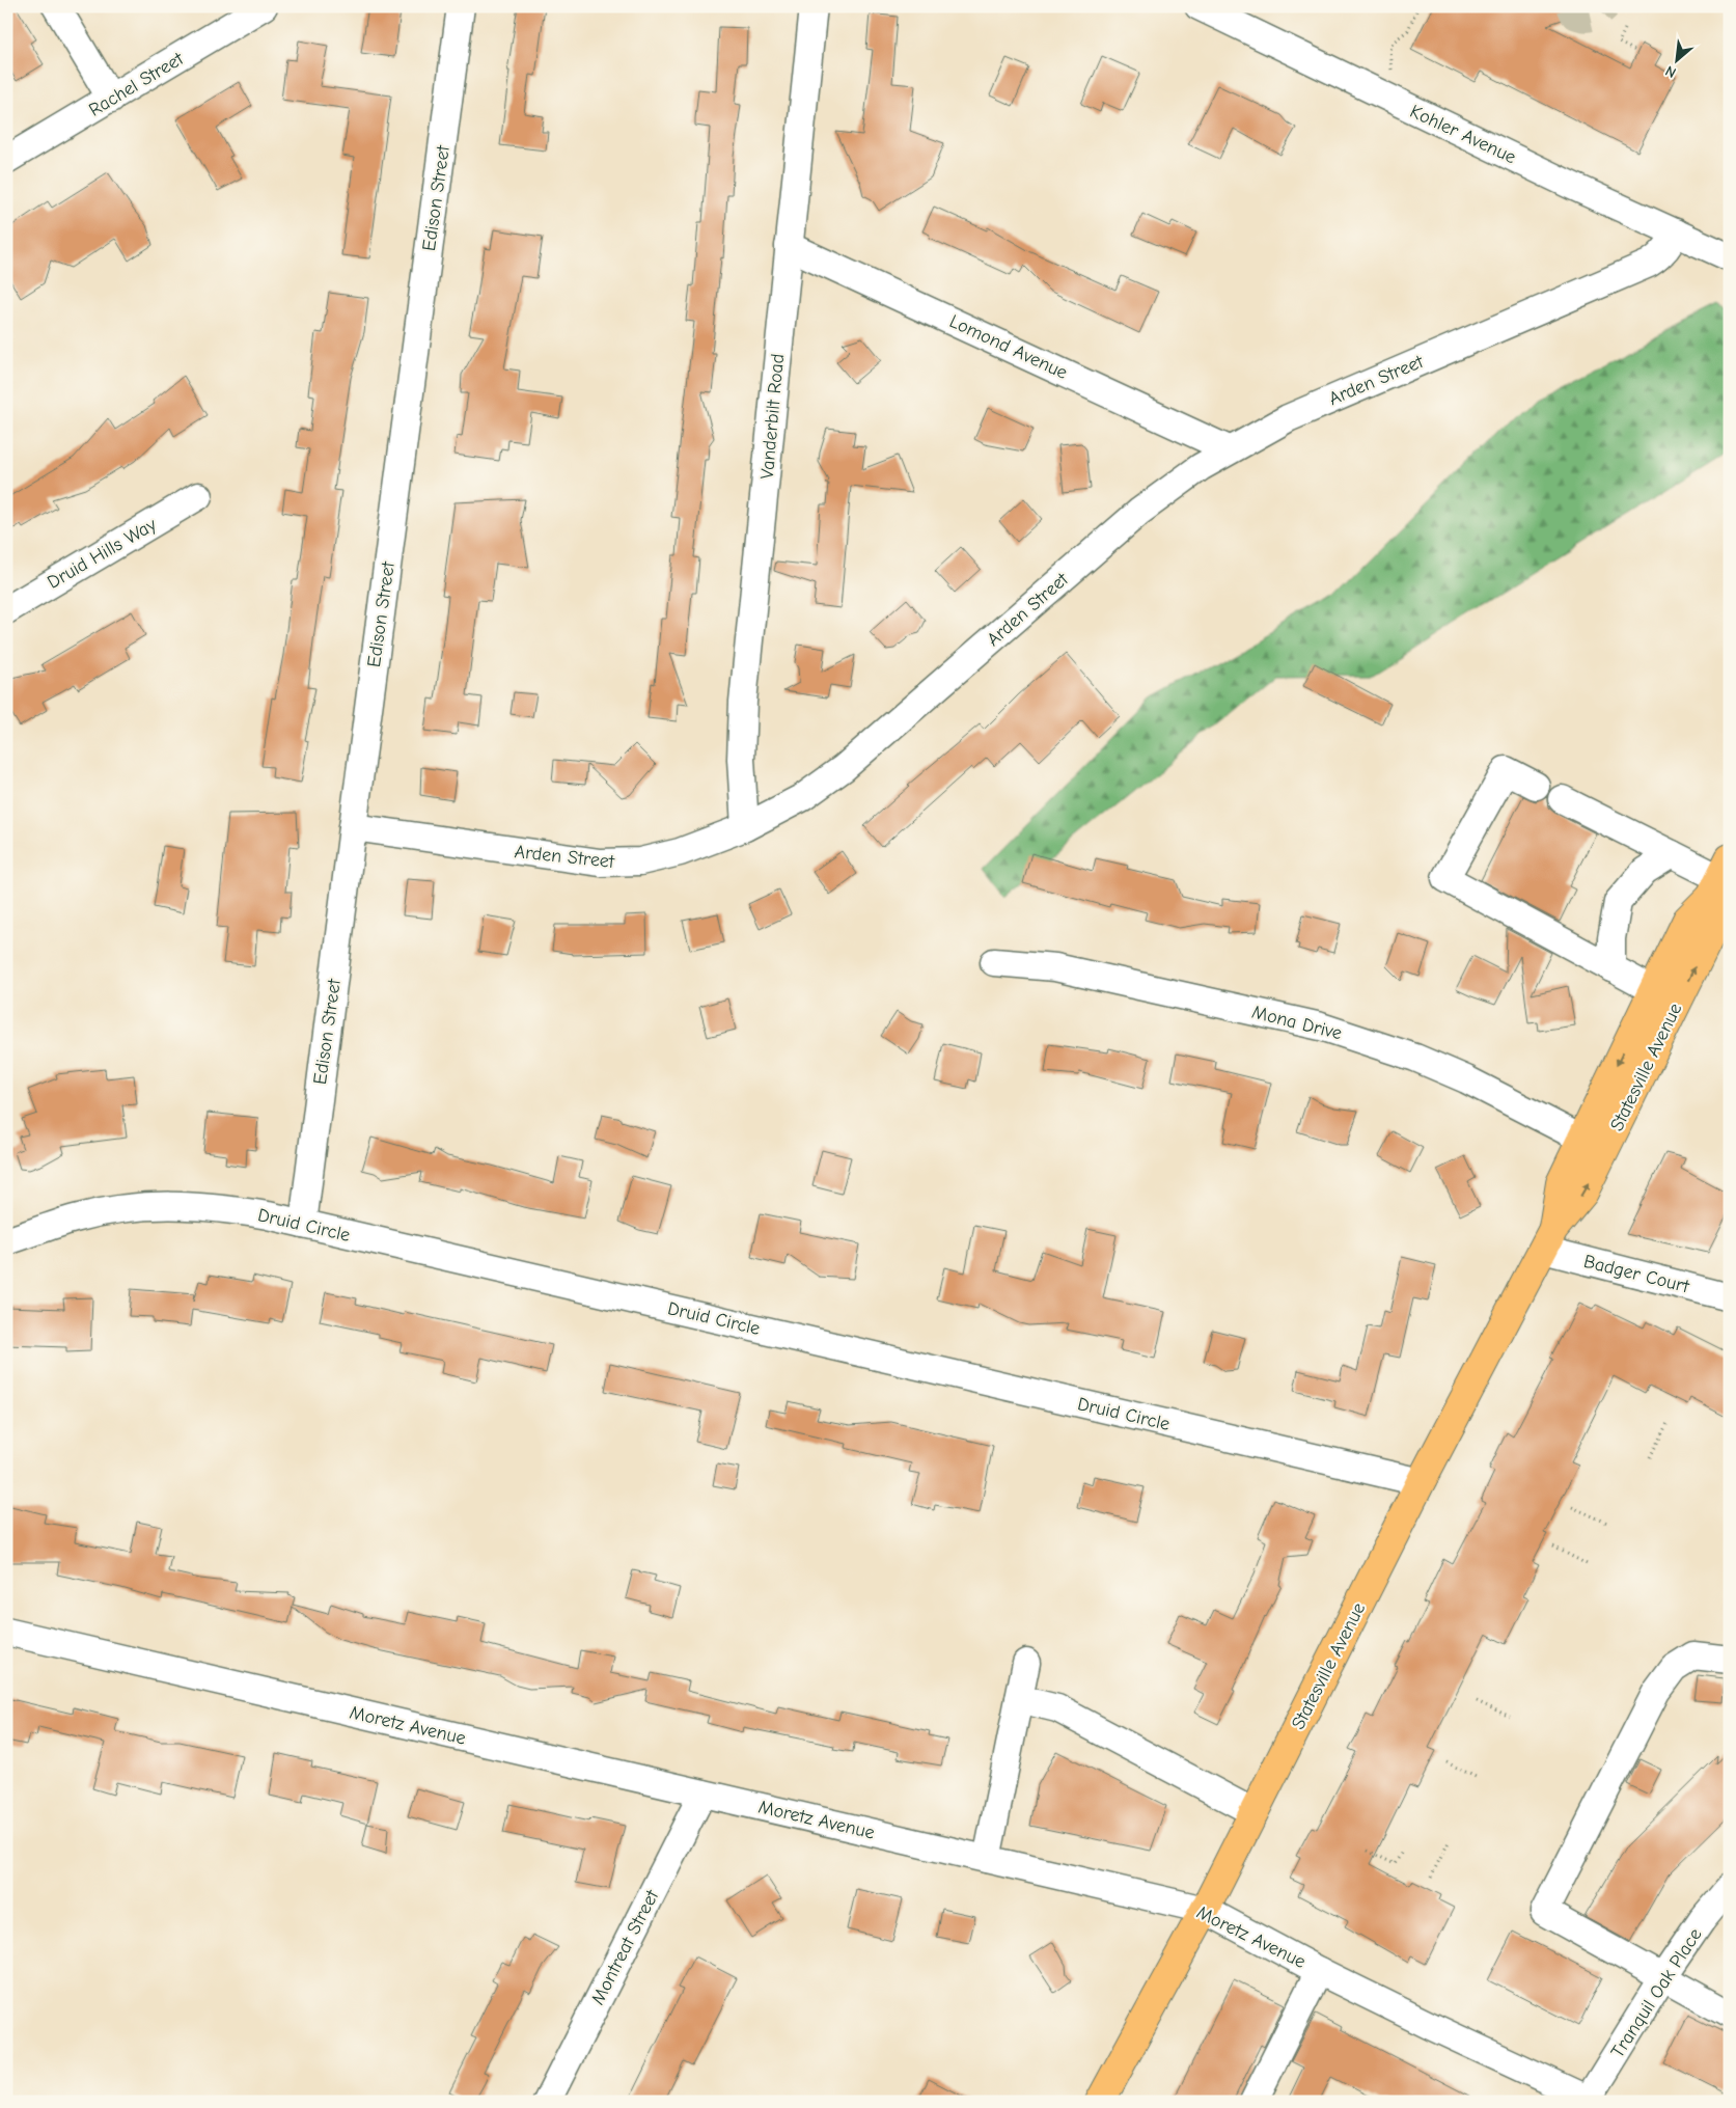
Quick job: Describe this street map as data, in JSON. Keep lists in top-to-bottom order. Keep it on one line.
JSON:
{"streets":{"main road":["Statesville Avenue"],"street":["Rachel Street","Kohler Avenue","Edison Street","Lomond Avenue","Arden Street","Vanderbilt Road","Druid Hills Way","Mona Drive","Druid Circle","Badger Court","Moretz Avenue","Montreat Street","Tranquil Oak Place"]},"crossings":[["Kohler Avenue","Arden Street"],["Edison Street","Arden Street"],["Edison Street","Druid Circle"],["Lomond Avenue","Arden Street"],["Lomond Avenue","Vanderbilt Road"],["Arden Street","Vanderbilt Road"],["Mona Drive","Statesville Avenue"],["Statesville Avenue","Druid Circle"],["Statesville Avenue","Badger Court"],["Statesville Avenue","Moretz Avenue"],["Moretz Avenue","Montreat Street"],["Moretz Avenue","Tranquil Oak Place"]],"north":"bottom left"}
